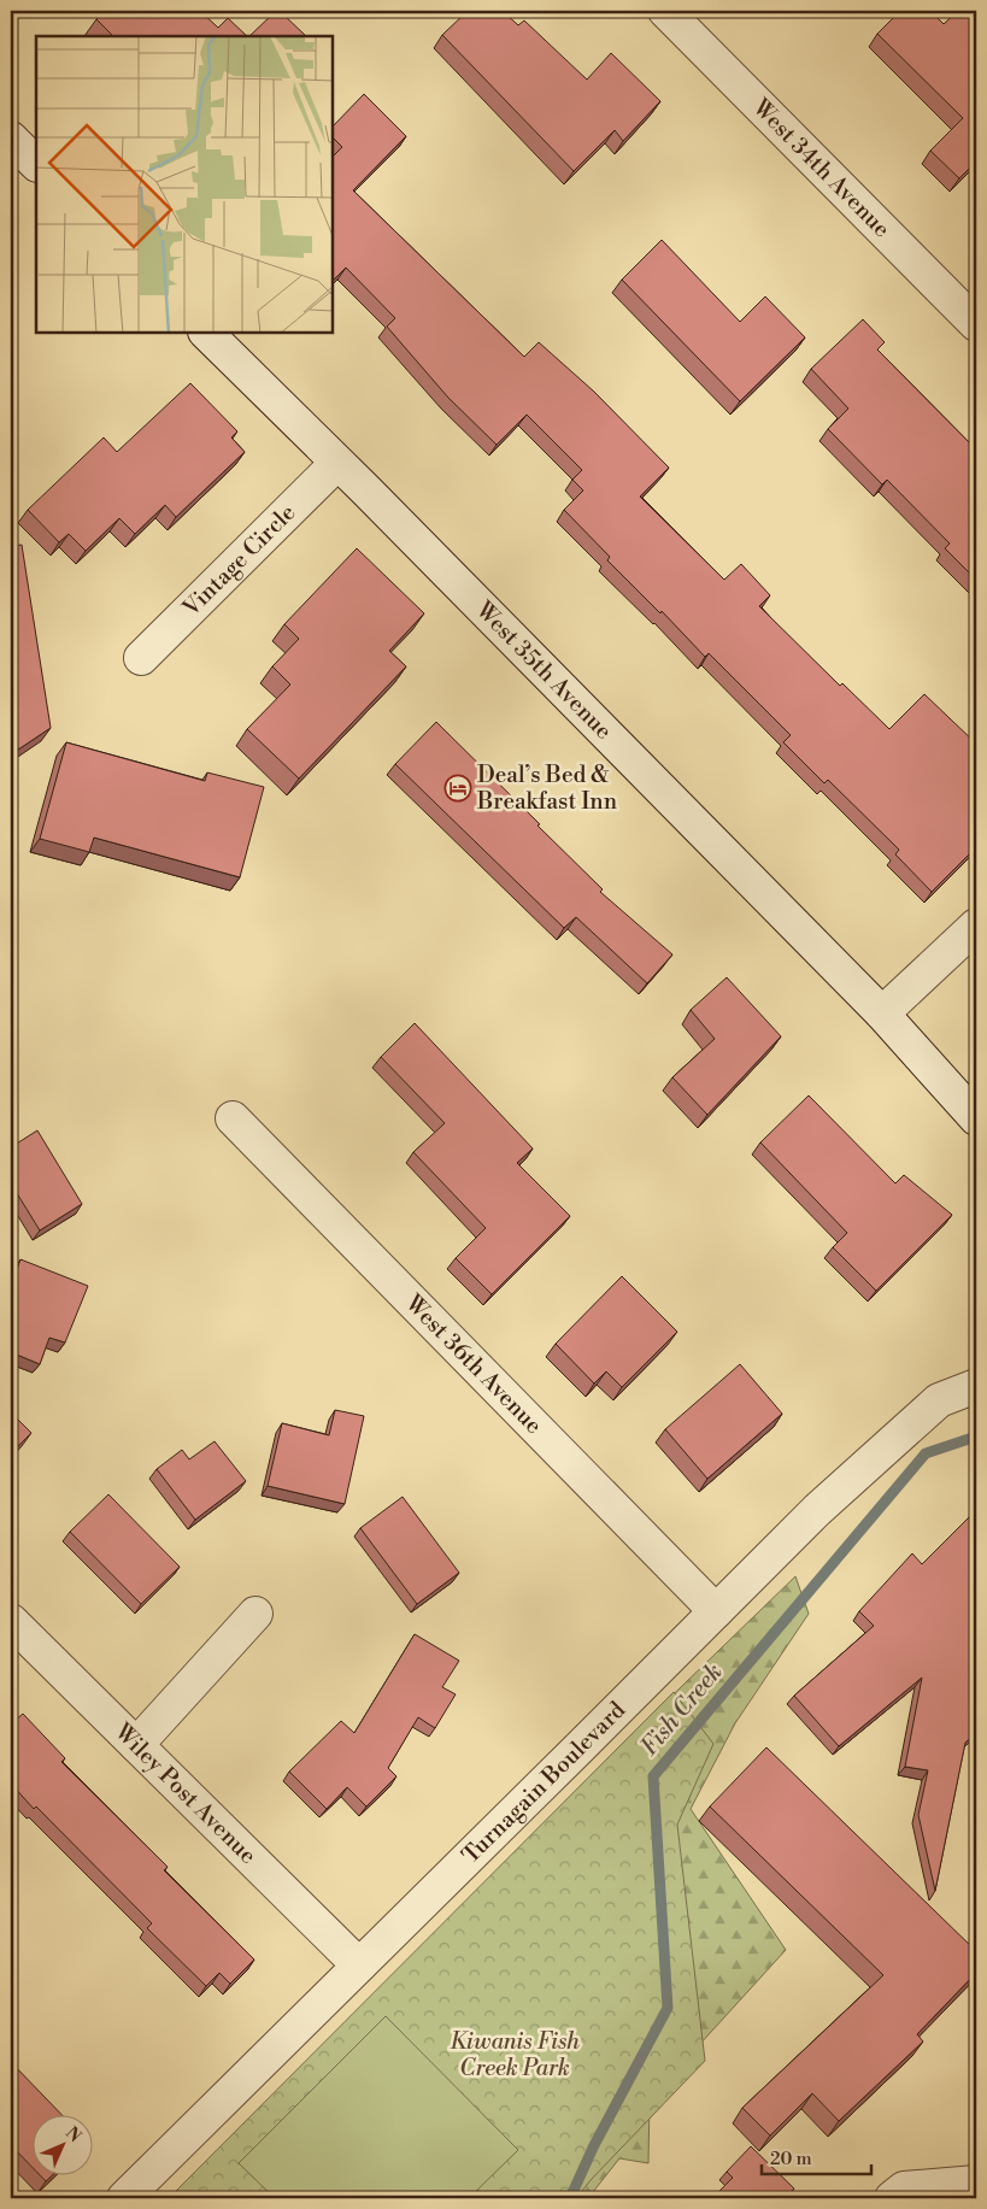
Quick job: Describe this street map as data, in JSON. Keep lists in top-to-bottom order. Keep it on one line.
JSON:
{"streets":{"street":["West 34th Avenue","Vintage Circle","West 35th Avenue","West 36th Avenue","Turnagain Boulevard","Wiley Post Avenue"]},"crossings":[["Vintage Circle","West 35th Avenue"],["West 36th Avenue","Turnagain Boulevard"],["Turnagain Boulevard","Wiley Post Avenue"]],"water":["Fish Creek"],"parks":["Kiwanis Fish Creek Park"],"places":{"hotel":["Deal’s Bed & Breakfast Inn"]},"scale_bar":"20 m","north":"top right"}
